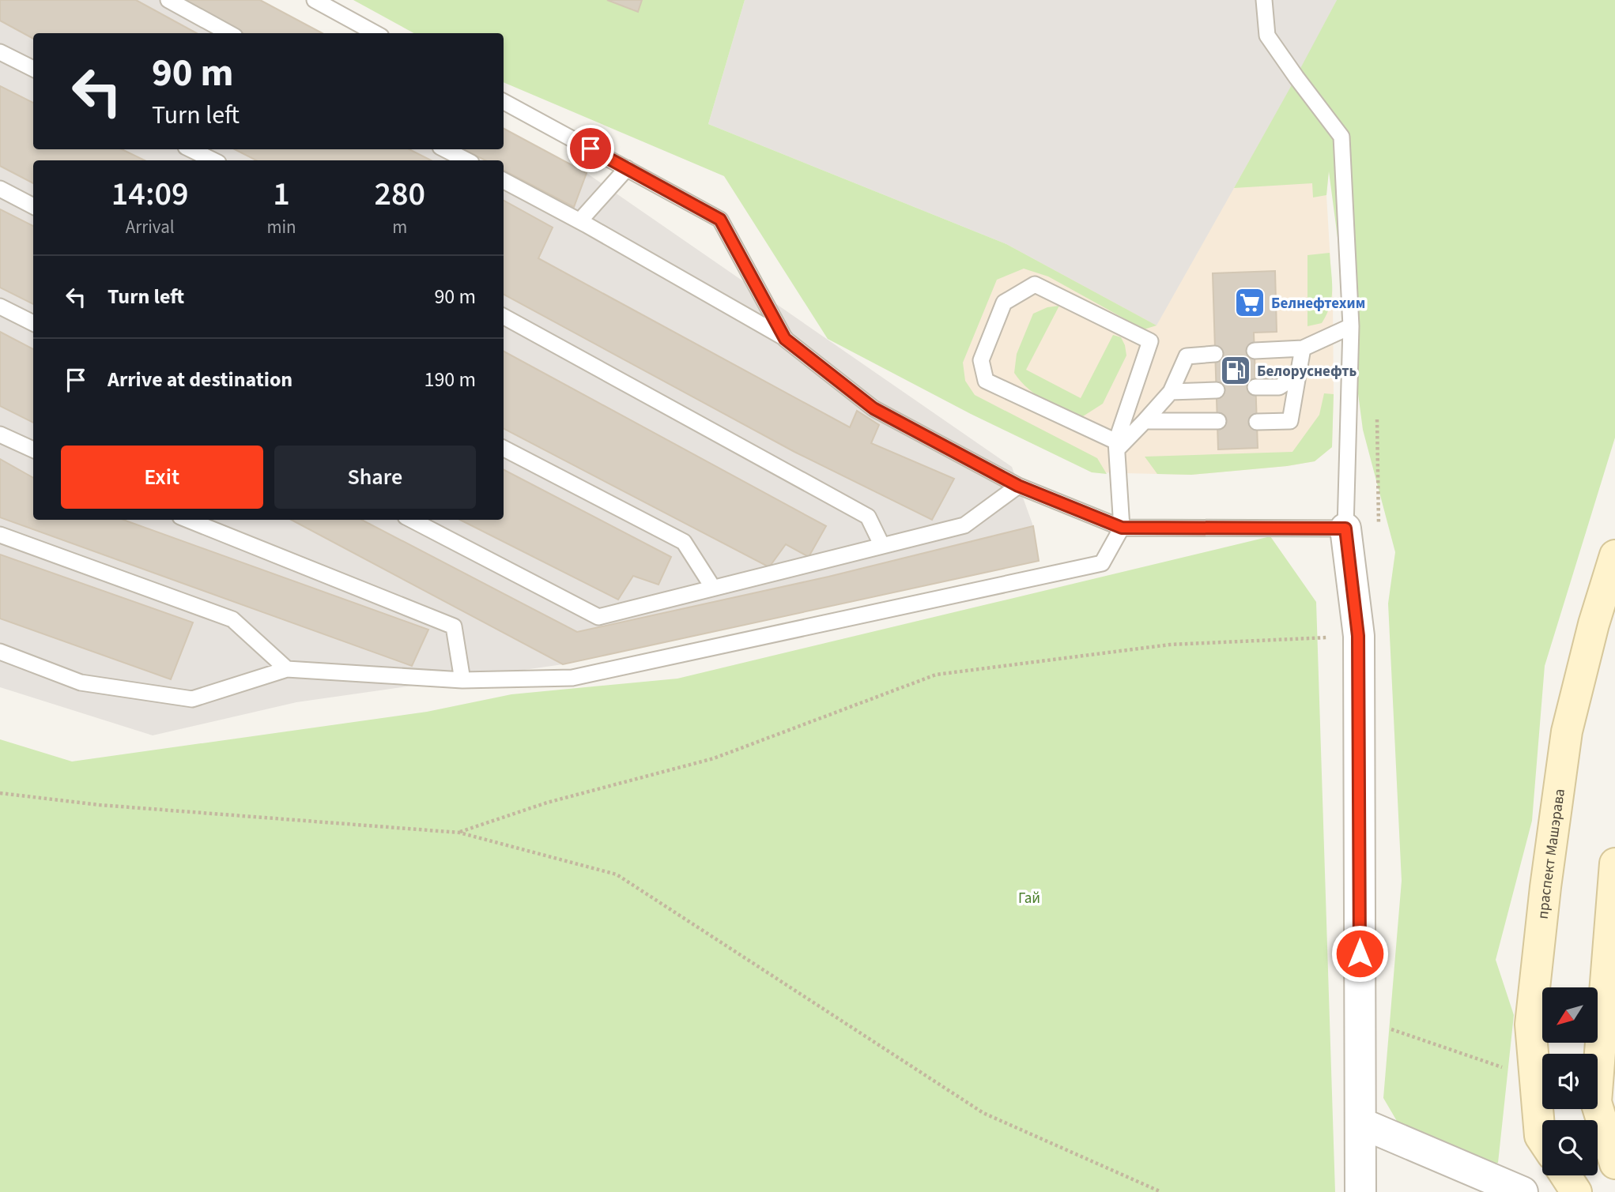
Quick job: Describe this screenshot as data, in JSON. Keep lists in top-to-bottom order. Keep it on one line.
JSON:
{"streets":{"main road":["праспект Машэрава"]},"parks":["Гай"],"places":{"supermarket":["Белнефтехим"],"fuel station":["Белоруснефть"]},"north":"bottom left","page":{"turn":["90 m","Turn left"],"eta":["14:09","Arrival","1","min","280","m"],"list":[{"name":"Turn left","value":"90 m"},{"name":"Arrive at destination","value":"190 m"}],"buttons":["Exit","Share"]}}
